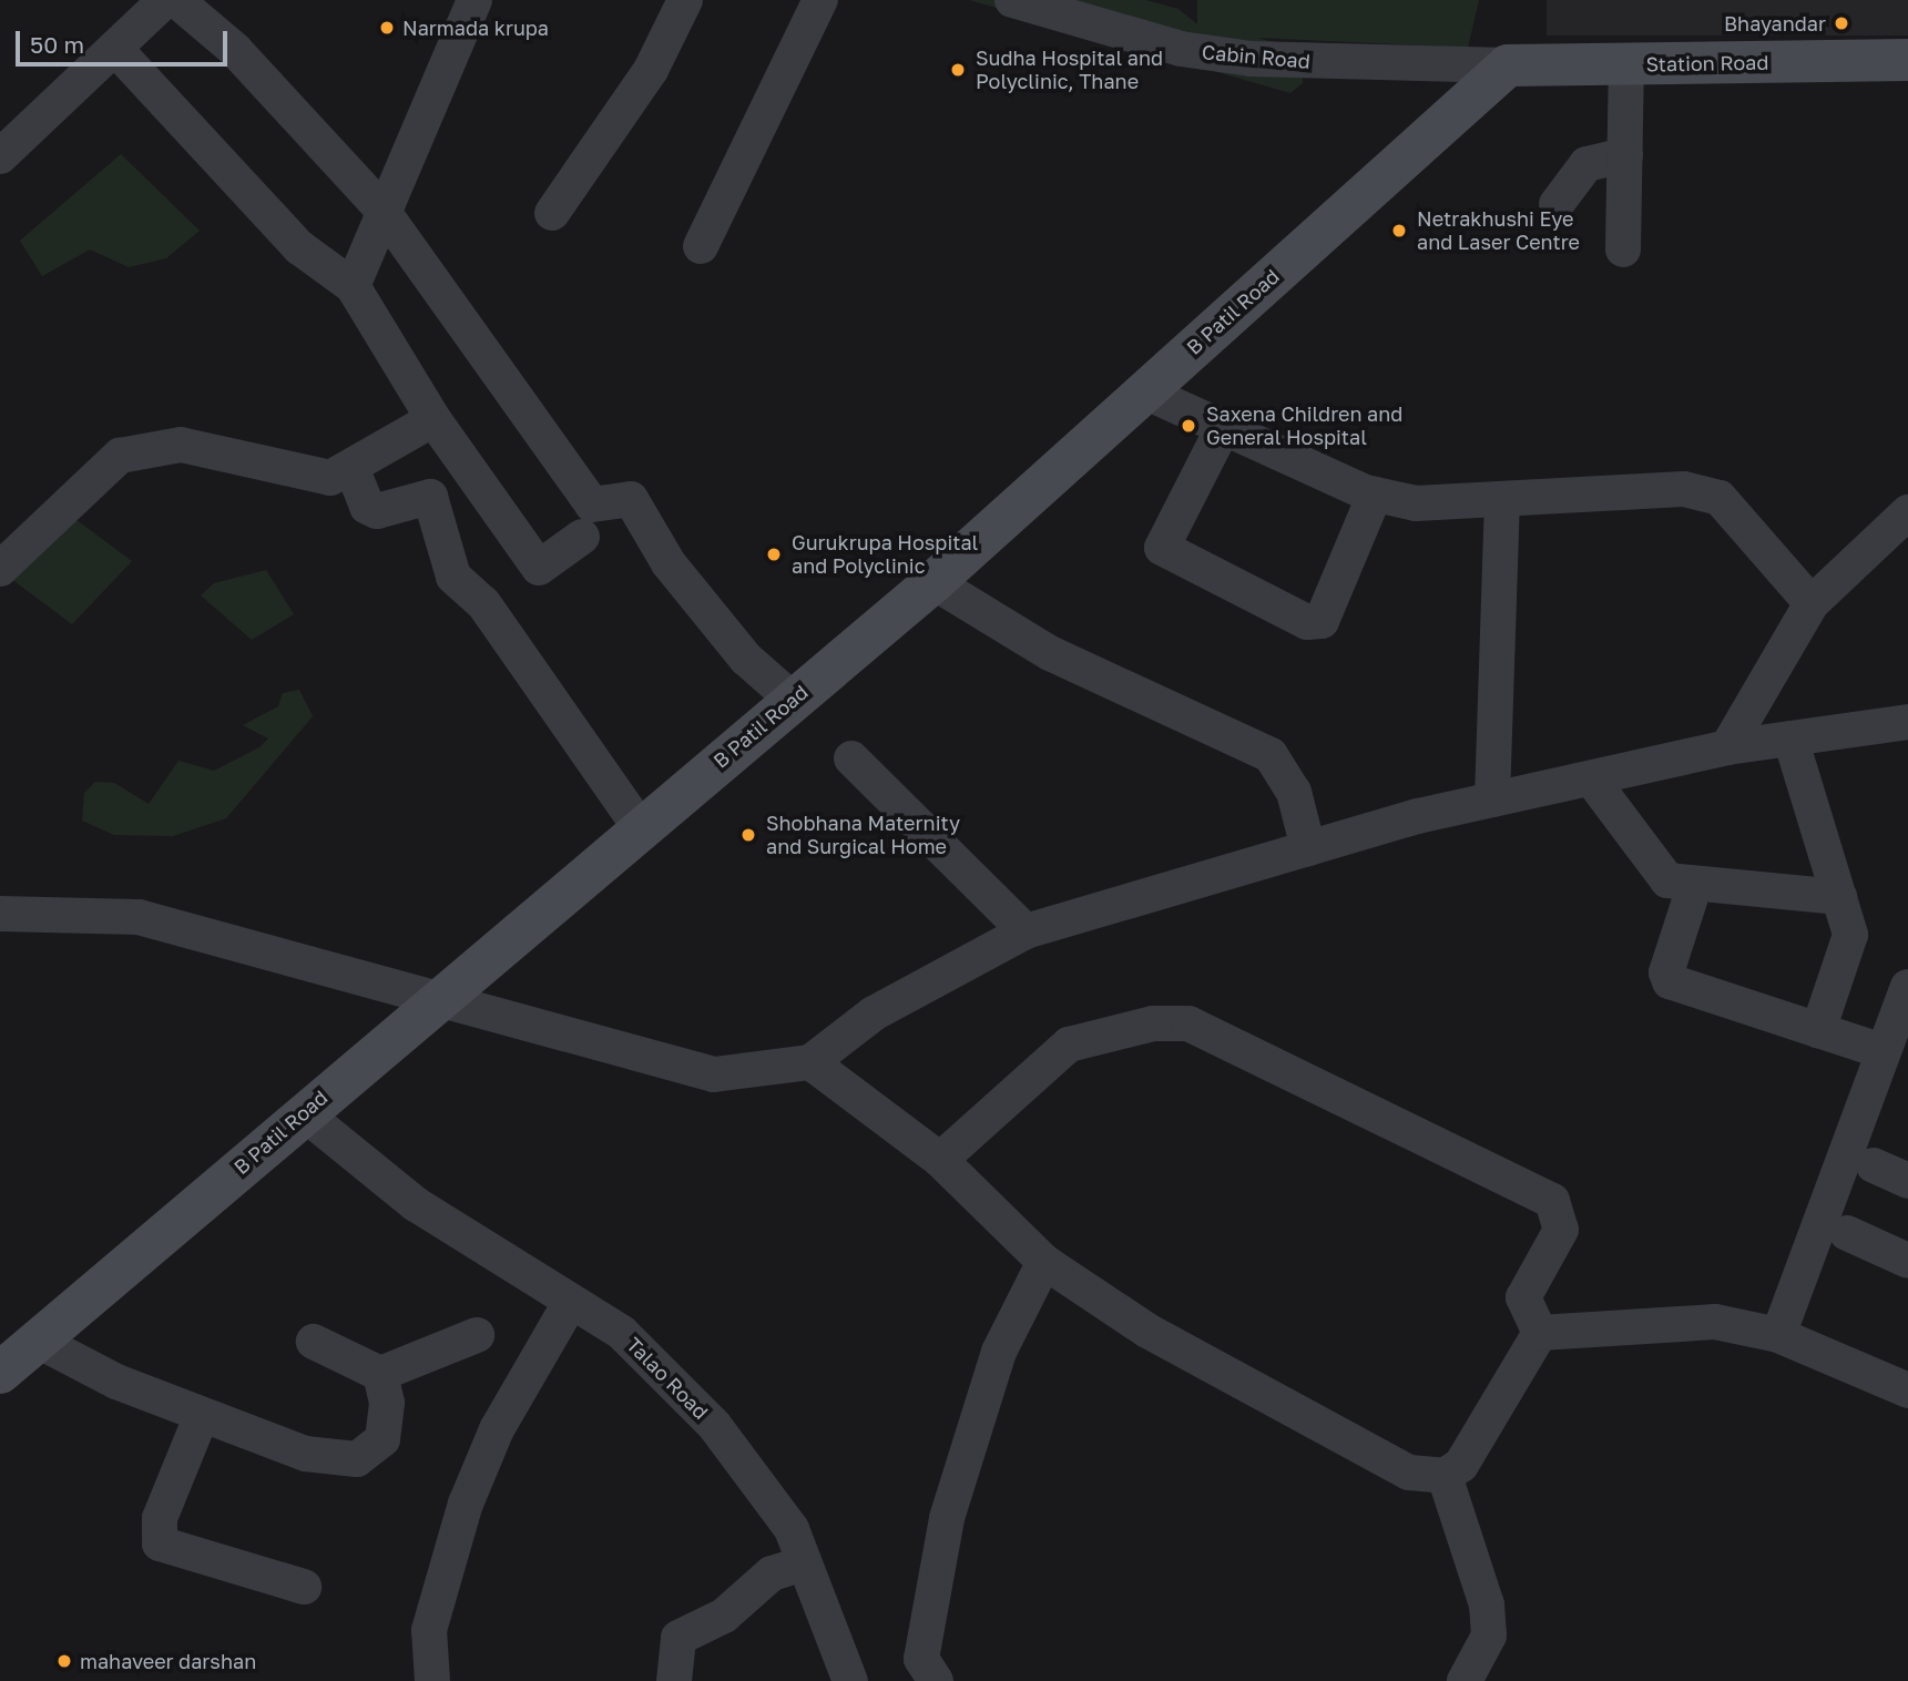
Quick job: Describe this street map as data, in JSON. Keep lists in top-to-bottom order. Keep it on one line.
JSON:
{"streets":{"main road":["Station Road","B Patil Road"],"street":["Cabin Road","Talao Road"]},"crossings":[["Cabin Road","Station Road"],["Cabin Road","B Patil Road"],["Station Road","B Patil Road"],["B Patil Road","Talao Road"]],"places":["Bhayandar","Narmada krupa","Sudha Hospital and Polyclinic, Thane","Netrakhushi Eye and Laser Centre","Saxena Children and General Hospital","Gurukrupa Hospital and Polyclinic","Shobhana Maternity and Surgical Home","mahaveer darshan"],"scale_bar":"50 m"}
